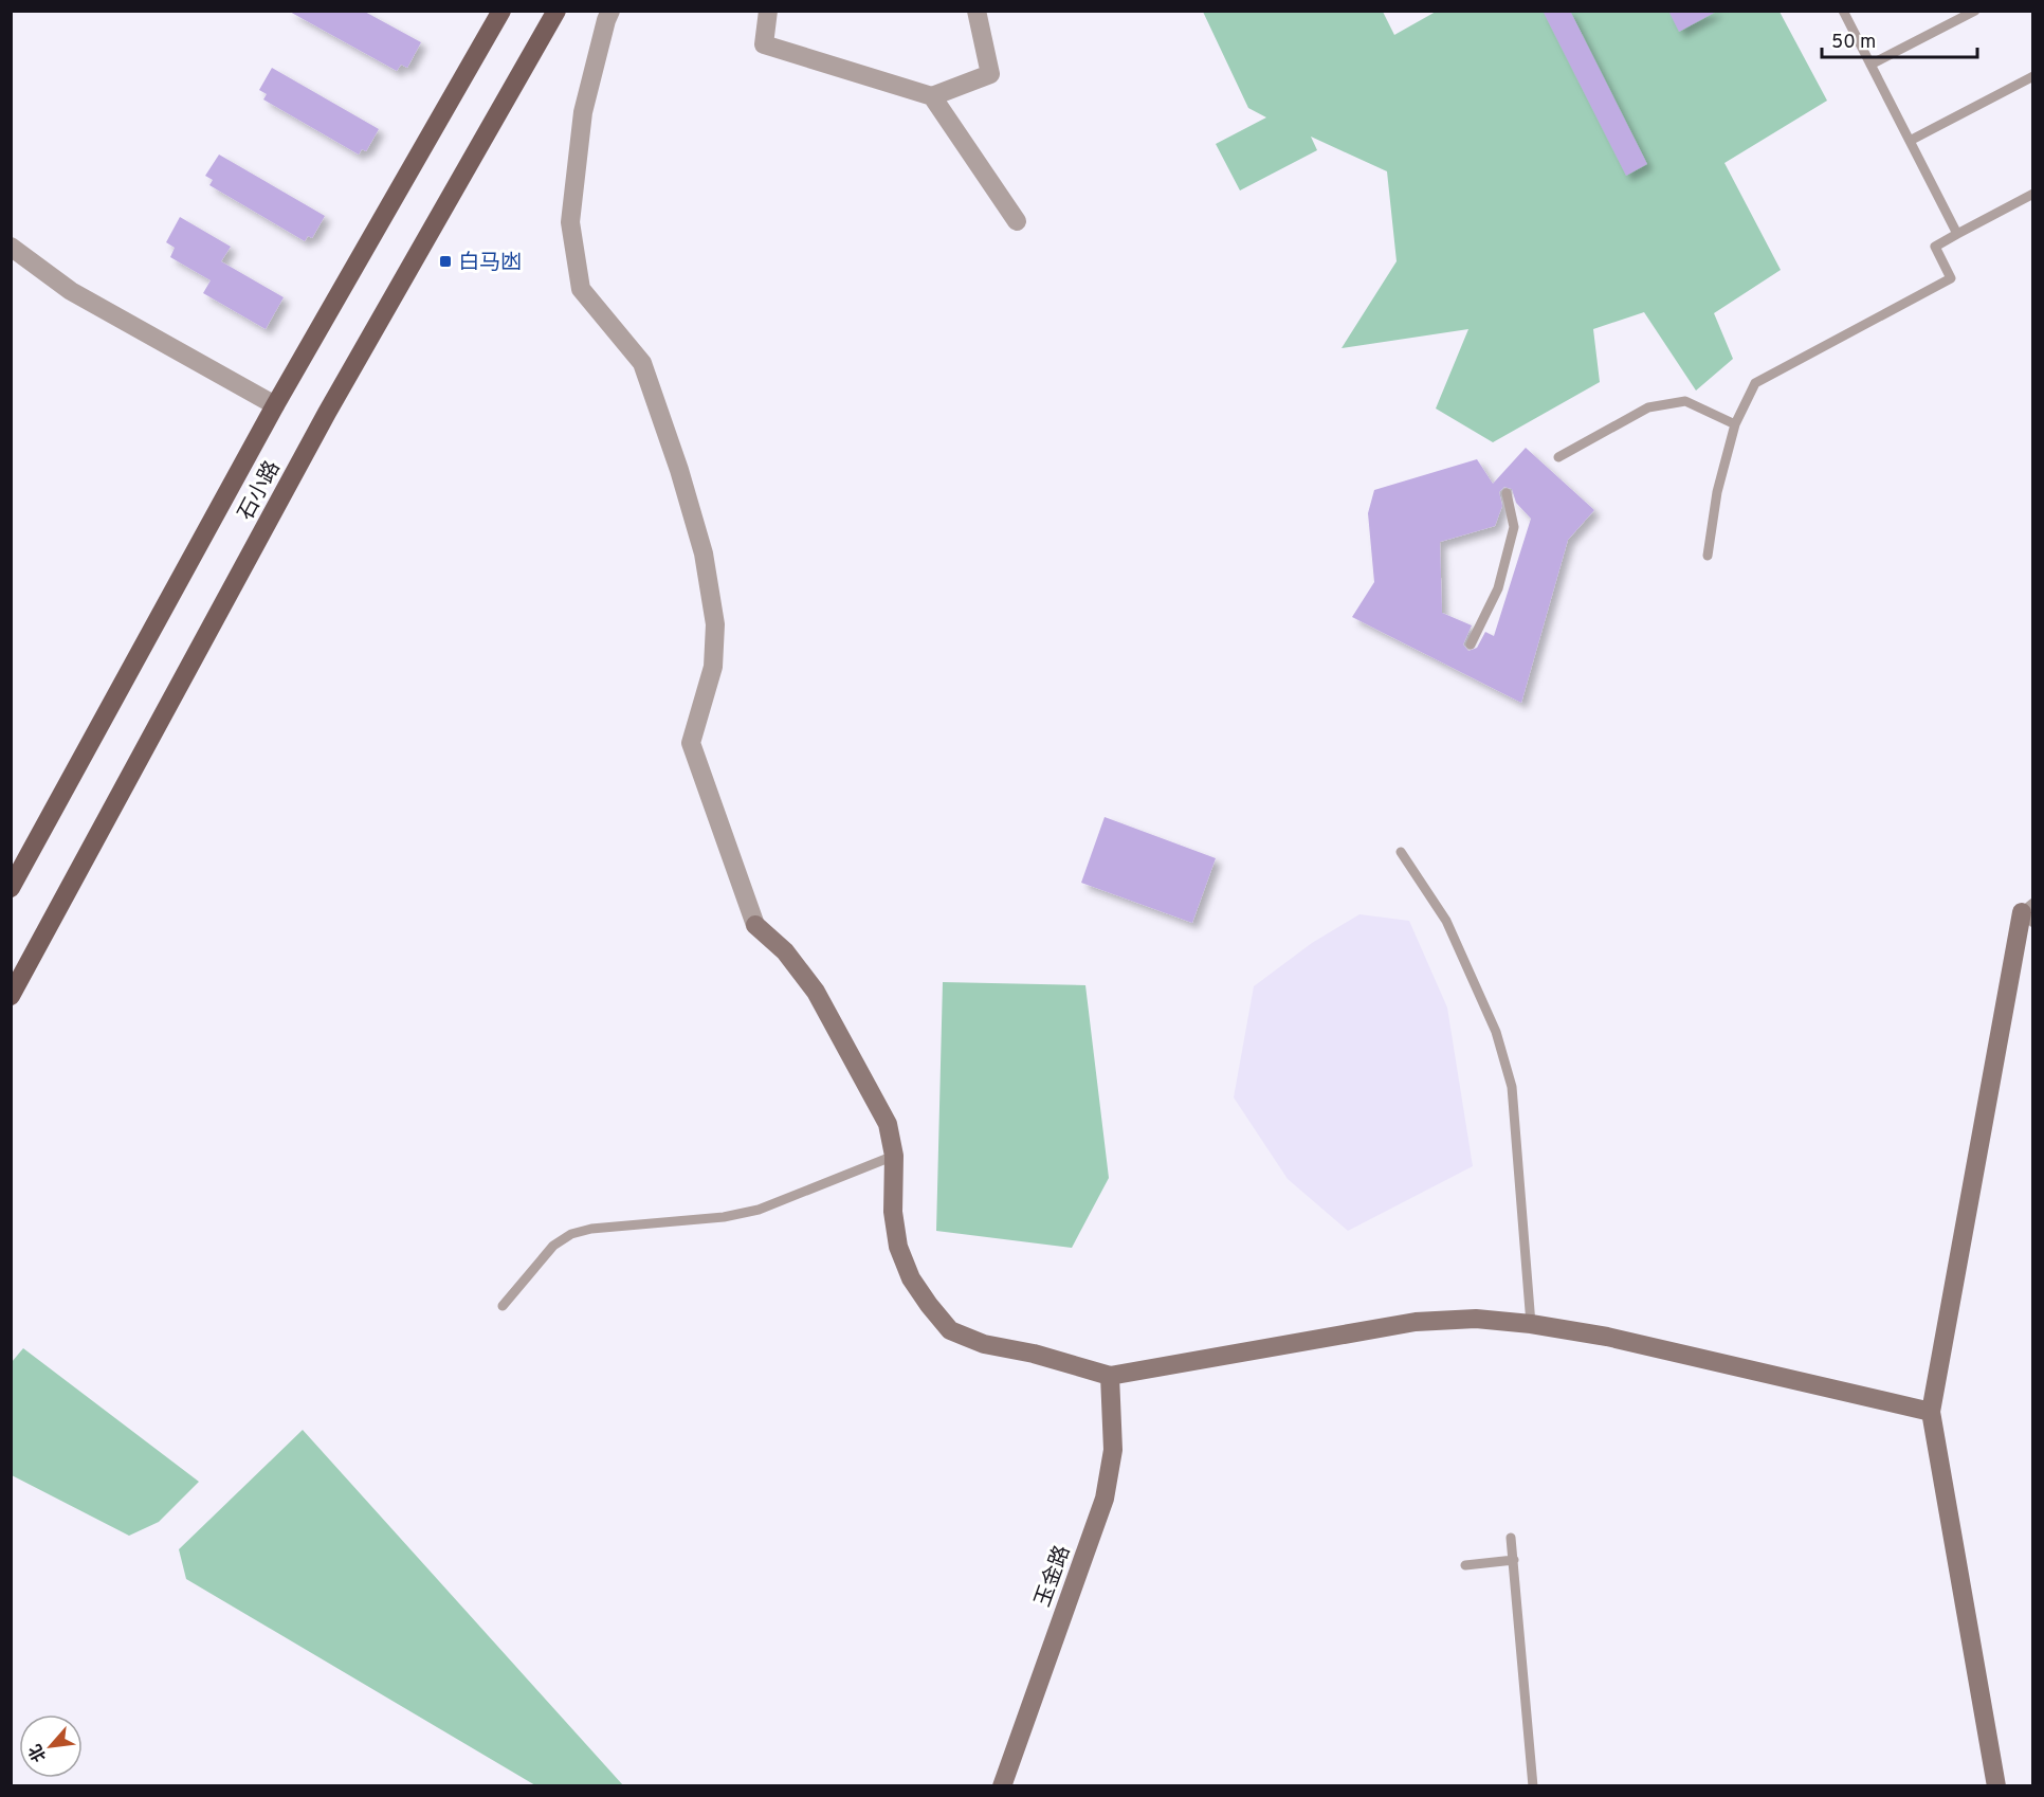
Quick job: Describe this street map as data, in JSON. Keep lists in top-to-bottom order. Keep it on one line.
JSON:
{"streets":{"main road":["石小路"],"street":["玉金路"]},"places":{"transit":["白马凼"]},"scale_bar":"50 m","north":"bottom left"}
